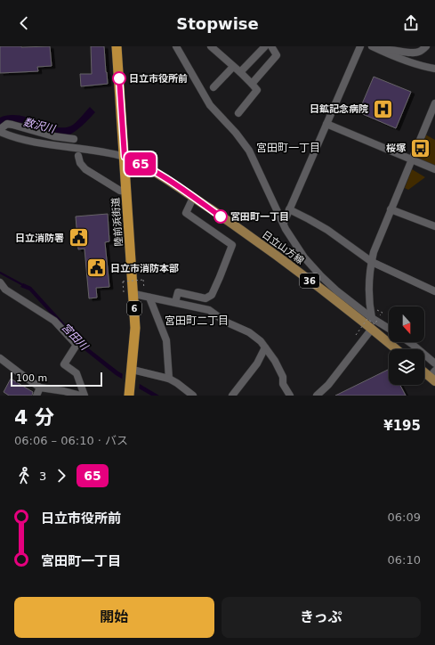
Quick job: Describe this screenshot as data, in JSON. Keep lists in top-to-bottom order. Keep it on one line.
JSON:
{"streets":{"highway":["陸前浜街道","6"],"main road":["日立山方線","36"]},"crossings":[["陸前浜街道","日立山方線"]],"districts":["宮田町一丁目","宮田町二丁目"],"water":["数沢川","宮田川"],"places":{"other":["日立市役所前","宮田町一丁目"],"hospital":["日鉱記念病院"],"bus stop":["桜塚"],"public building":["日立消防署","日立市消防本部"]},"lines":["bus line 65"],"scale_bar":"100 m","north":"bottom","page":{"header":"Stopwise","on_map":"65","scale":"100 m","heading":["4 分","06:06 – 06:10 · バス","¥195"],"legs":["3","65"],"list":[{"name":"日立市役所前","value":"06:09"},{"name":"宮田町一丁目","value":"06:10"}],"buttons":["開始","きっぷ"]}}
